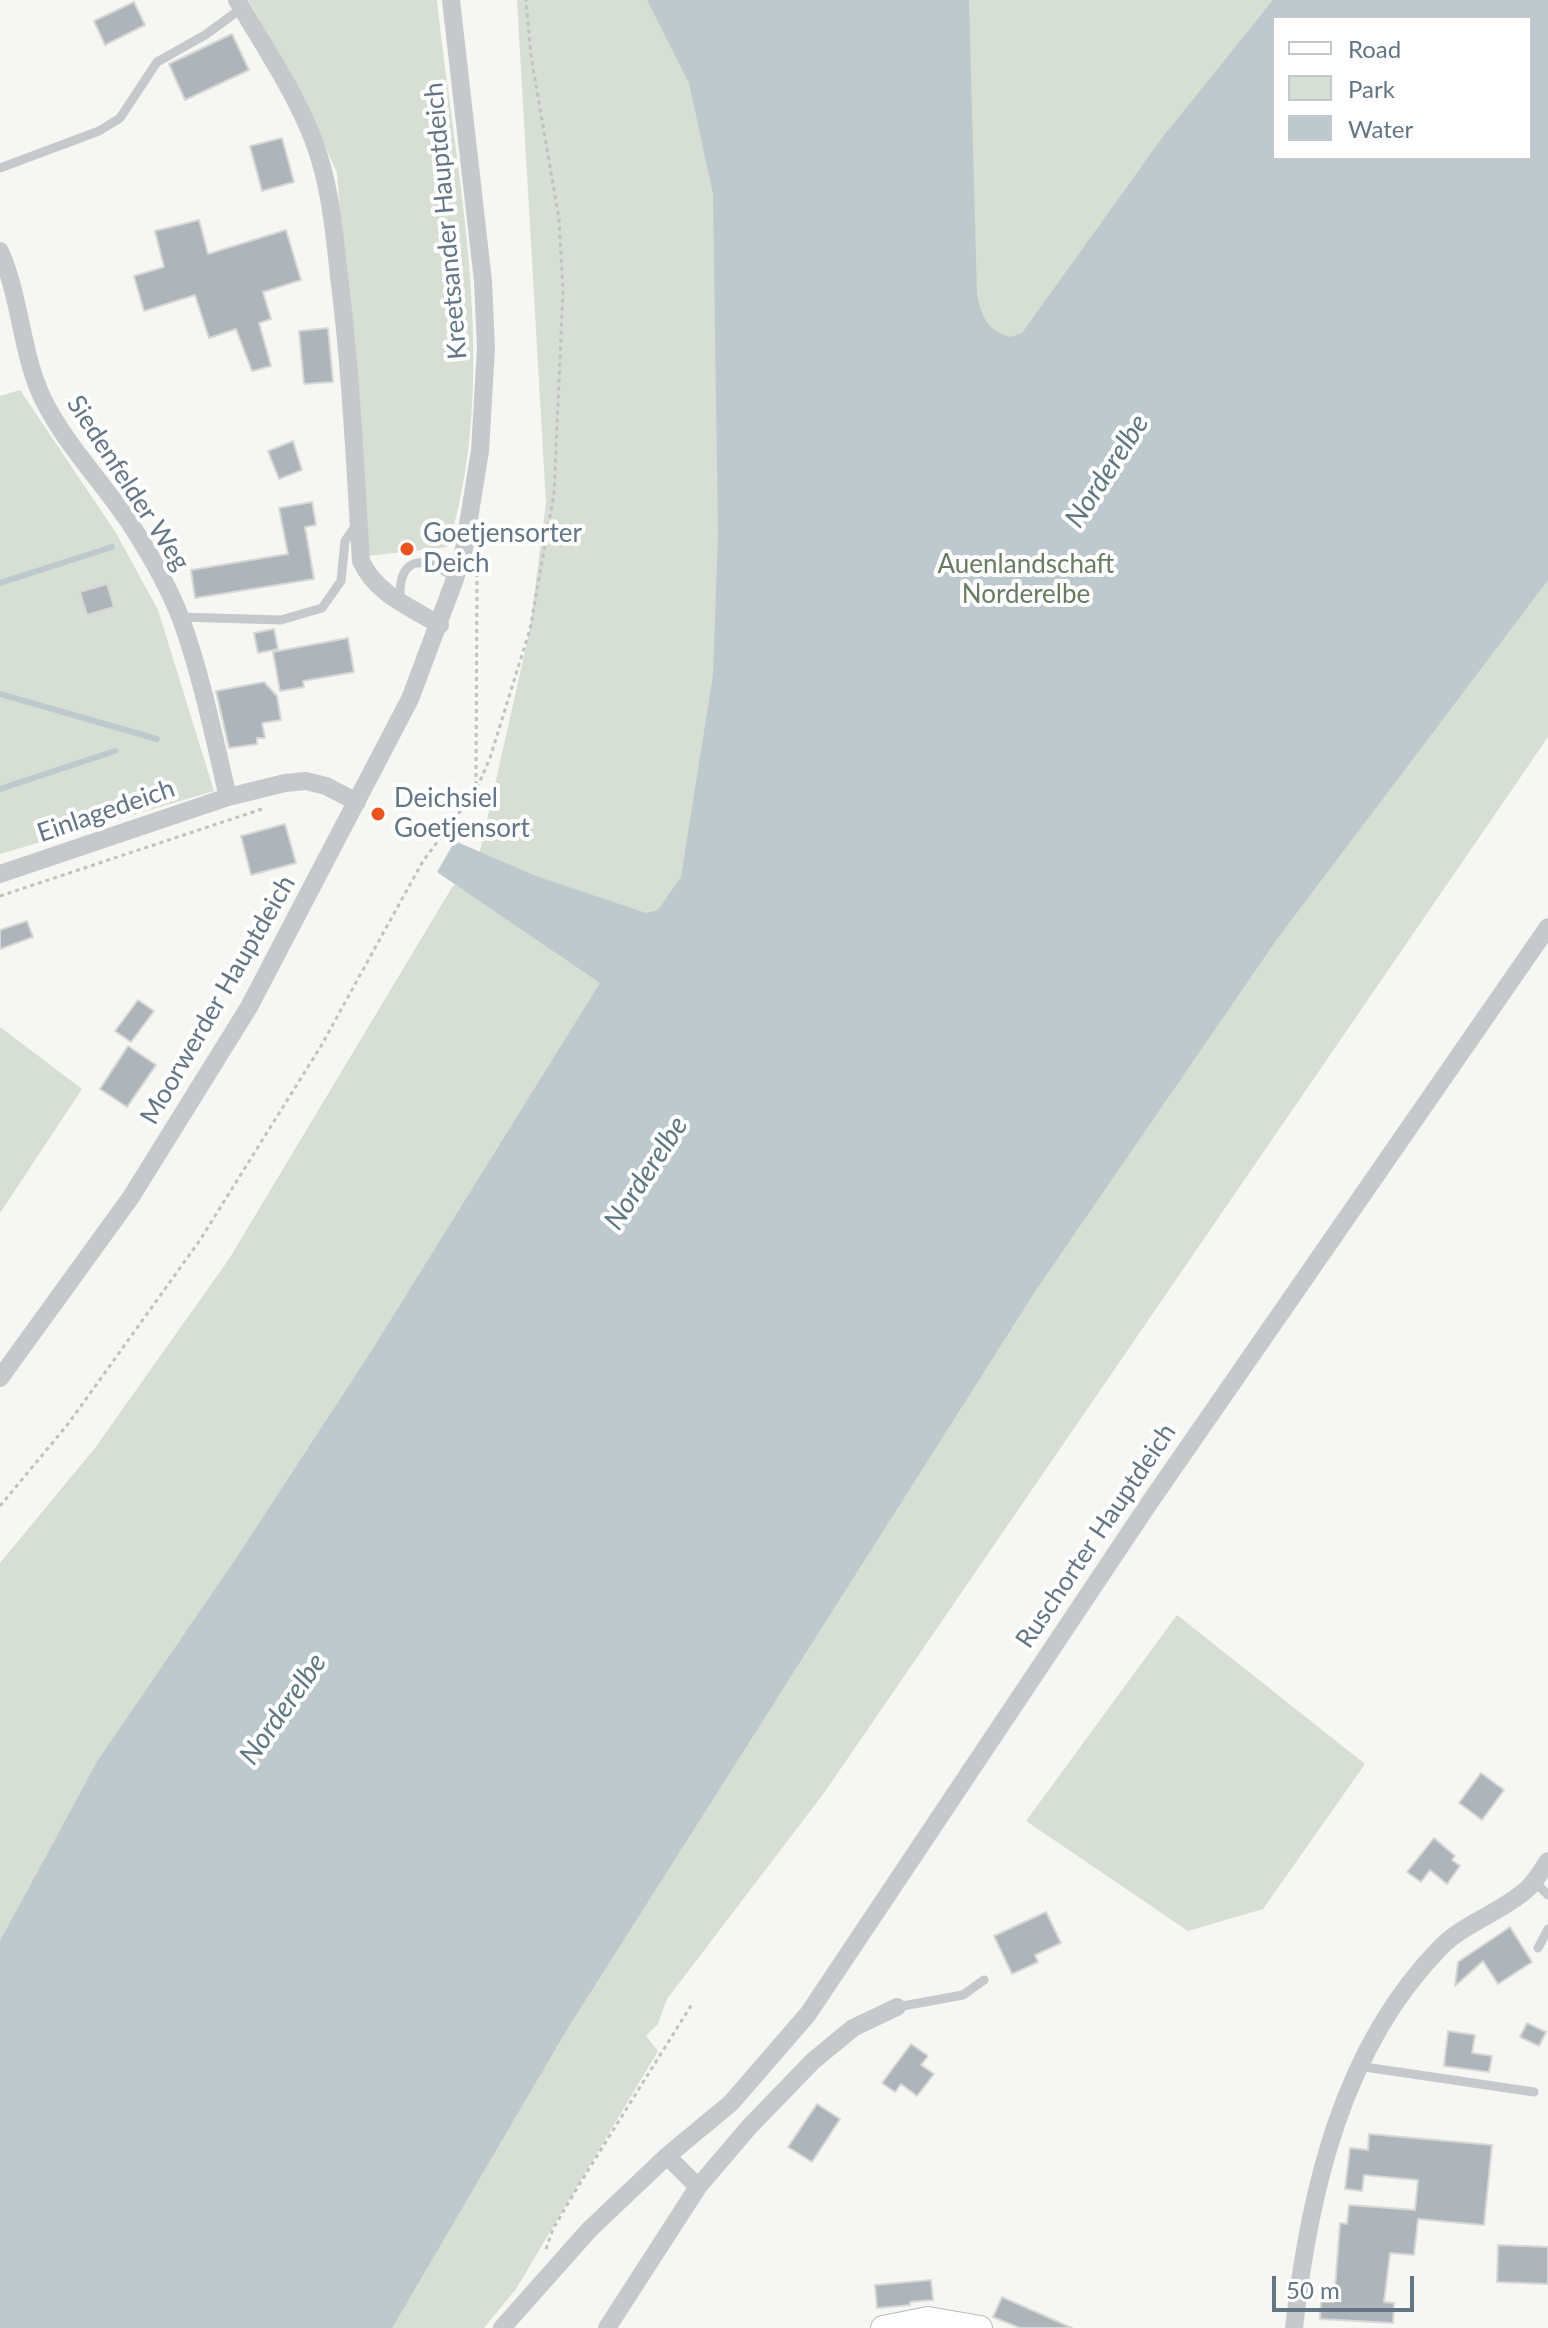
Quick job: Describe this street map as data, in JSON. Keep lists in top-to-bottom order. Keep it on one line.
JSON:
{"streets":{"street":["Kreetsander Hauptdeich","Siedenfelder Weg","Einlagedeich","Moorwerder Hauptdeich","Ruschorter Hauptdeich"]},"crossings":[["Kreetsander Hauptdeich","Moorwerder Hauptdeich"],["Siedenfelder Weg","Einlagedeich"]],"water":["Norderelbe"],"parks":["Auenlandschaft Norderelbe"],"places":["Goetjensorter Deich","Deichsiel Goetjensort"],"legend":["Road","Park","Water"],"scale_bar":"50 m"}
